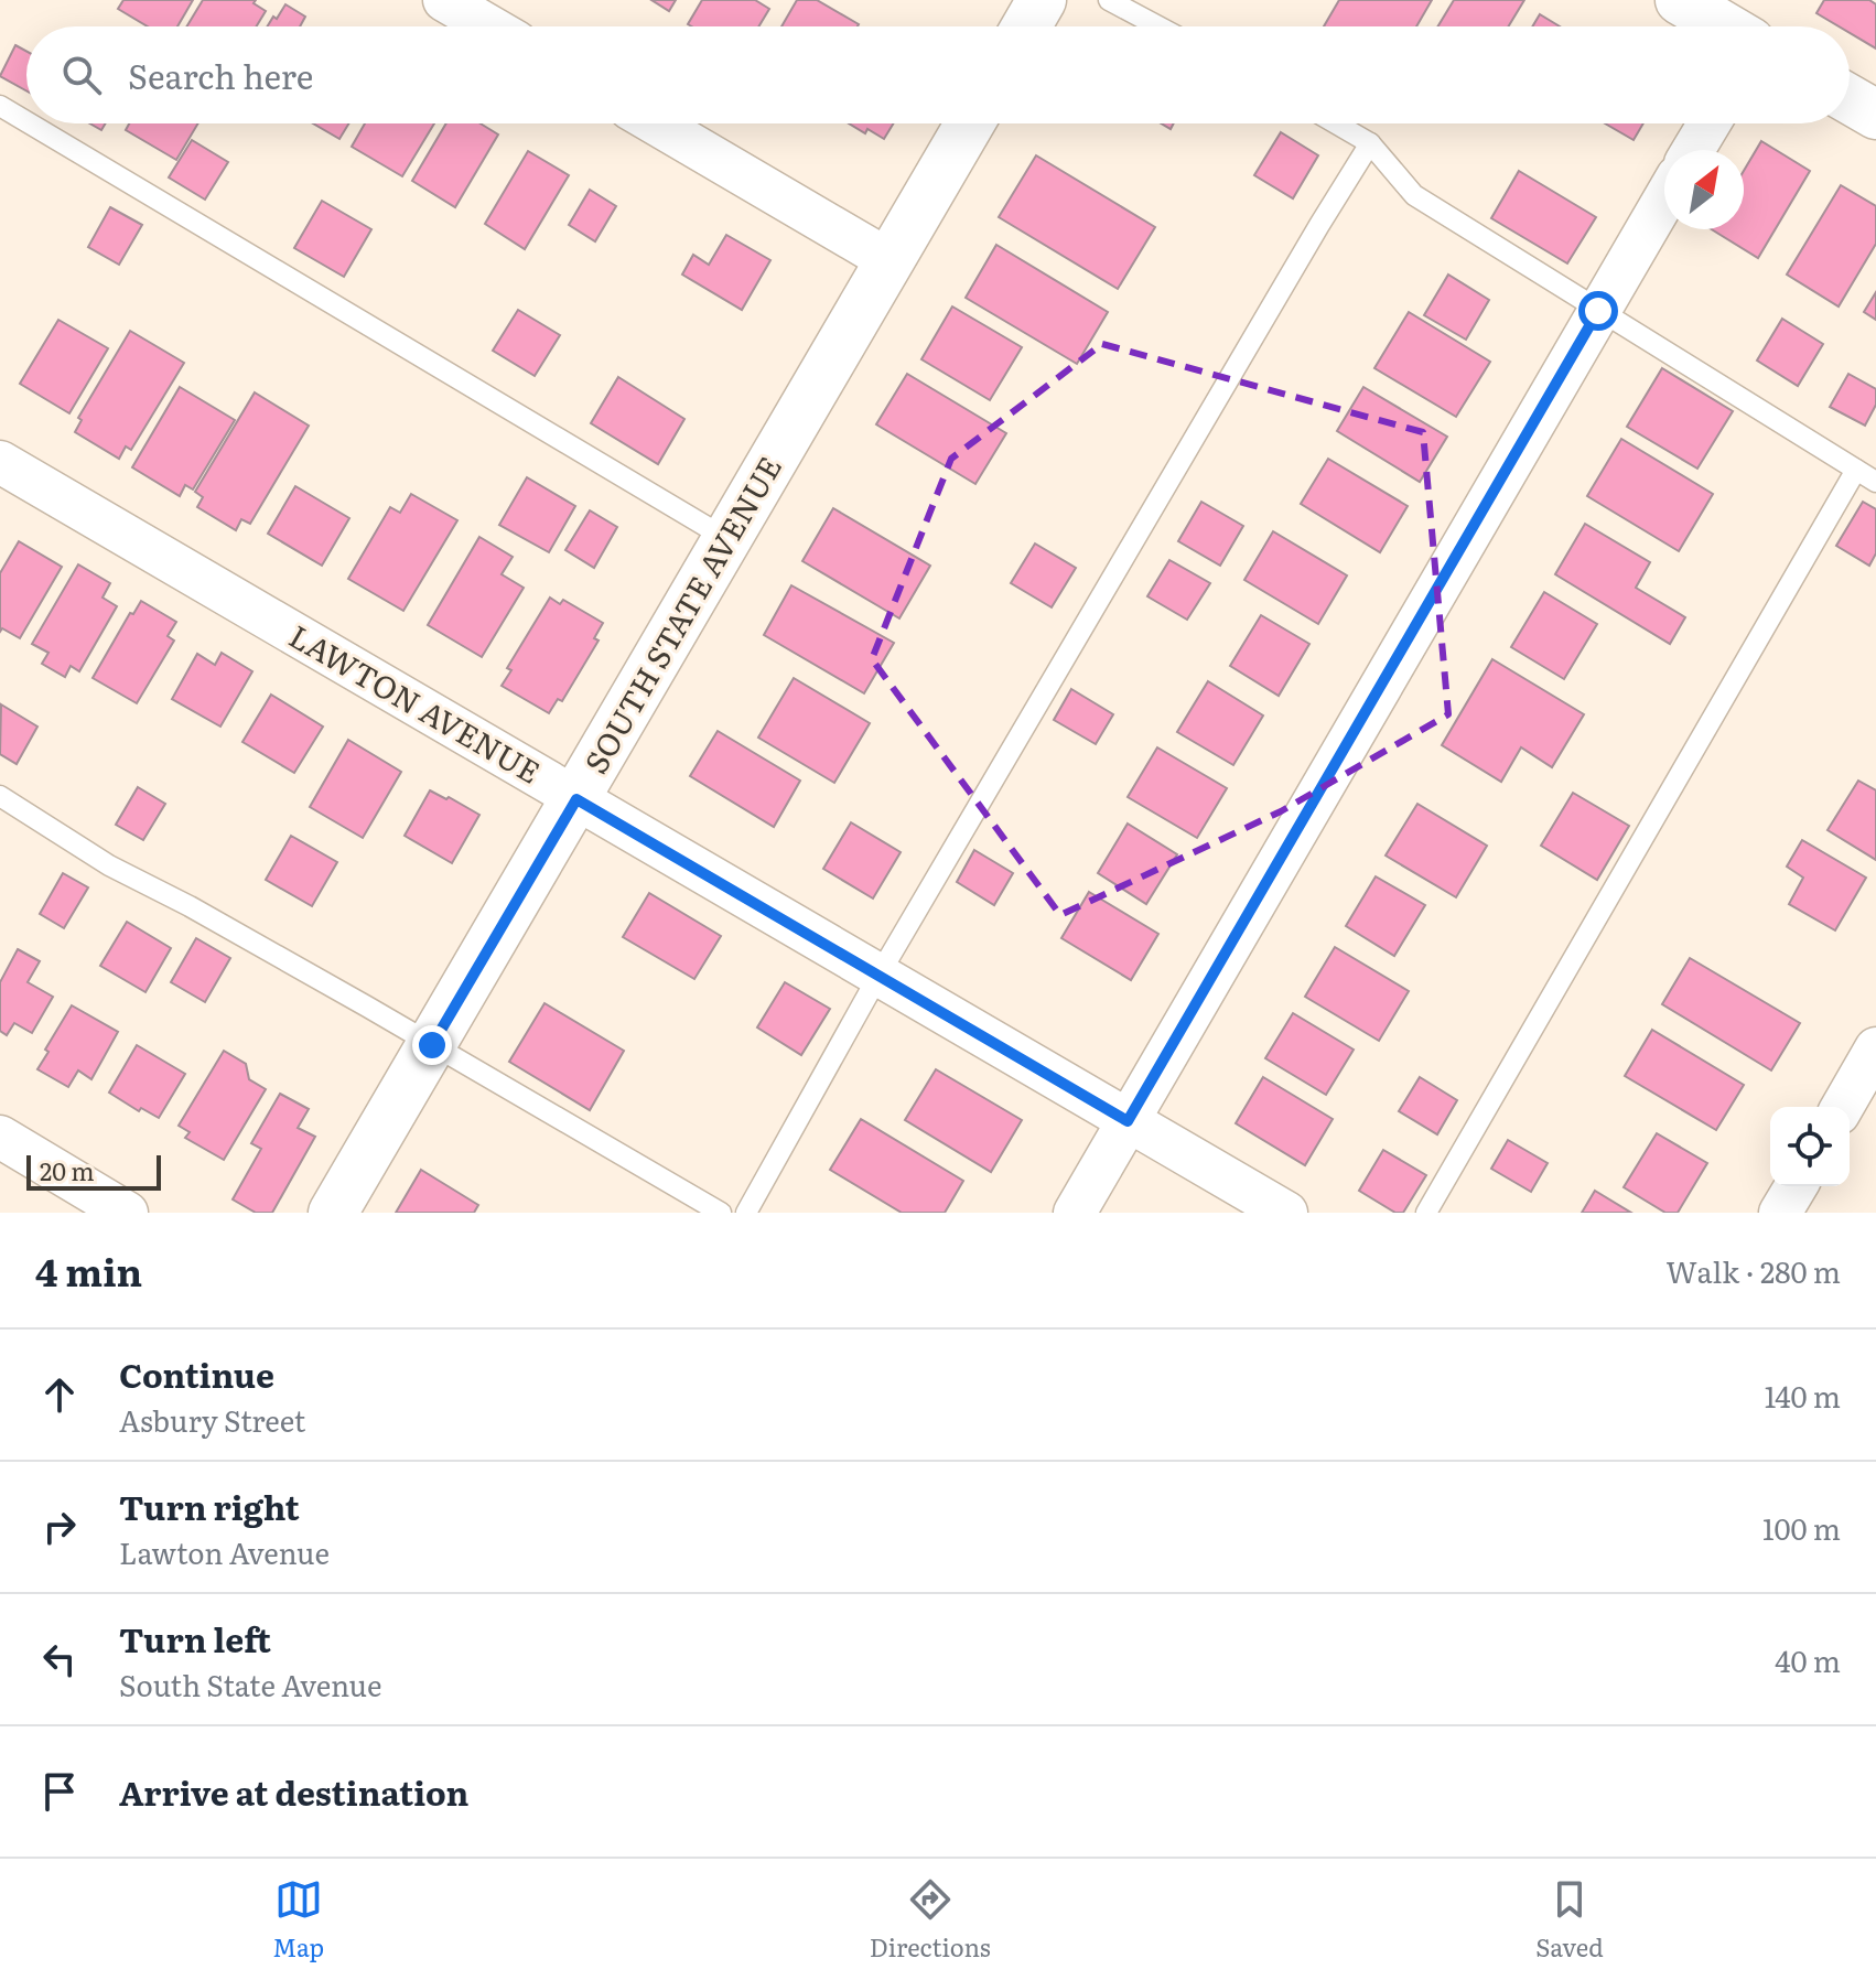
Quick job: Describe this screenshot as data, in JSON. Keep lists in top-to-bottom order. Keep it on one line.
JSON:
{"streets":{"street":["SOUTH STATE AVENUE","LAWTON AVENUE"]},"crossings":[["SOUTH STATE AVENUE","LAWTON AVENUE"]],"scale_bar":"20 m","north":"top right","page":{"search":"Search here","scale":"20 m","heading":["4 min","Walk · 280 m"],"list":[["Continue","Asbury Street","140 m"],["Turn right","Lawton Avenue","100 m"],["Turn left","South State Avenue","40 m"],"Arrive at destination"],"nav":["Map","Directions","Saved"]}}
